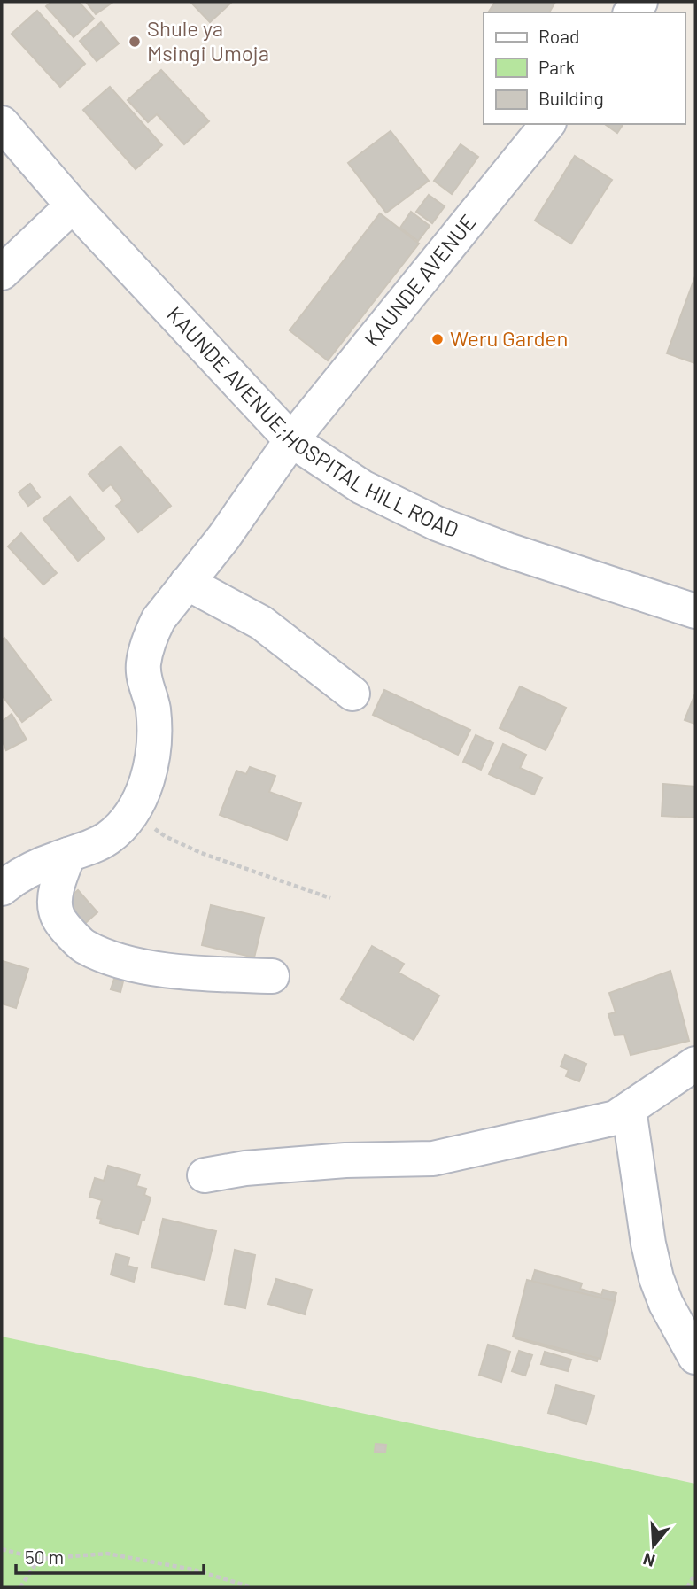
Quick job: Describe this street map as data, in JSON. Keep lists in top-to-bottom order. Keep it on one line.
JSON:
{"streets":{"street":["KAUNDE AVENUE","KAUNDE AVENUE;HOSPITAL HILL ROAD"]},"crossings":[["KAUNDE AVENUE","KAUNDE AVENUE;HOSPITAL HILL ROAD"]],"places":["Shule ya Msingi Umoja","Weru Garden"],"legend":["Road","Park","Building"],"scale_bar":"50 m","north":"bottom"}
